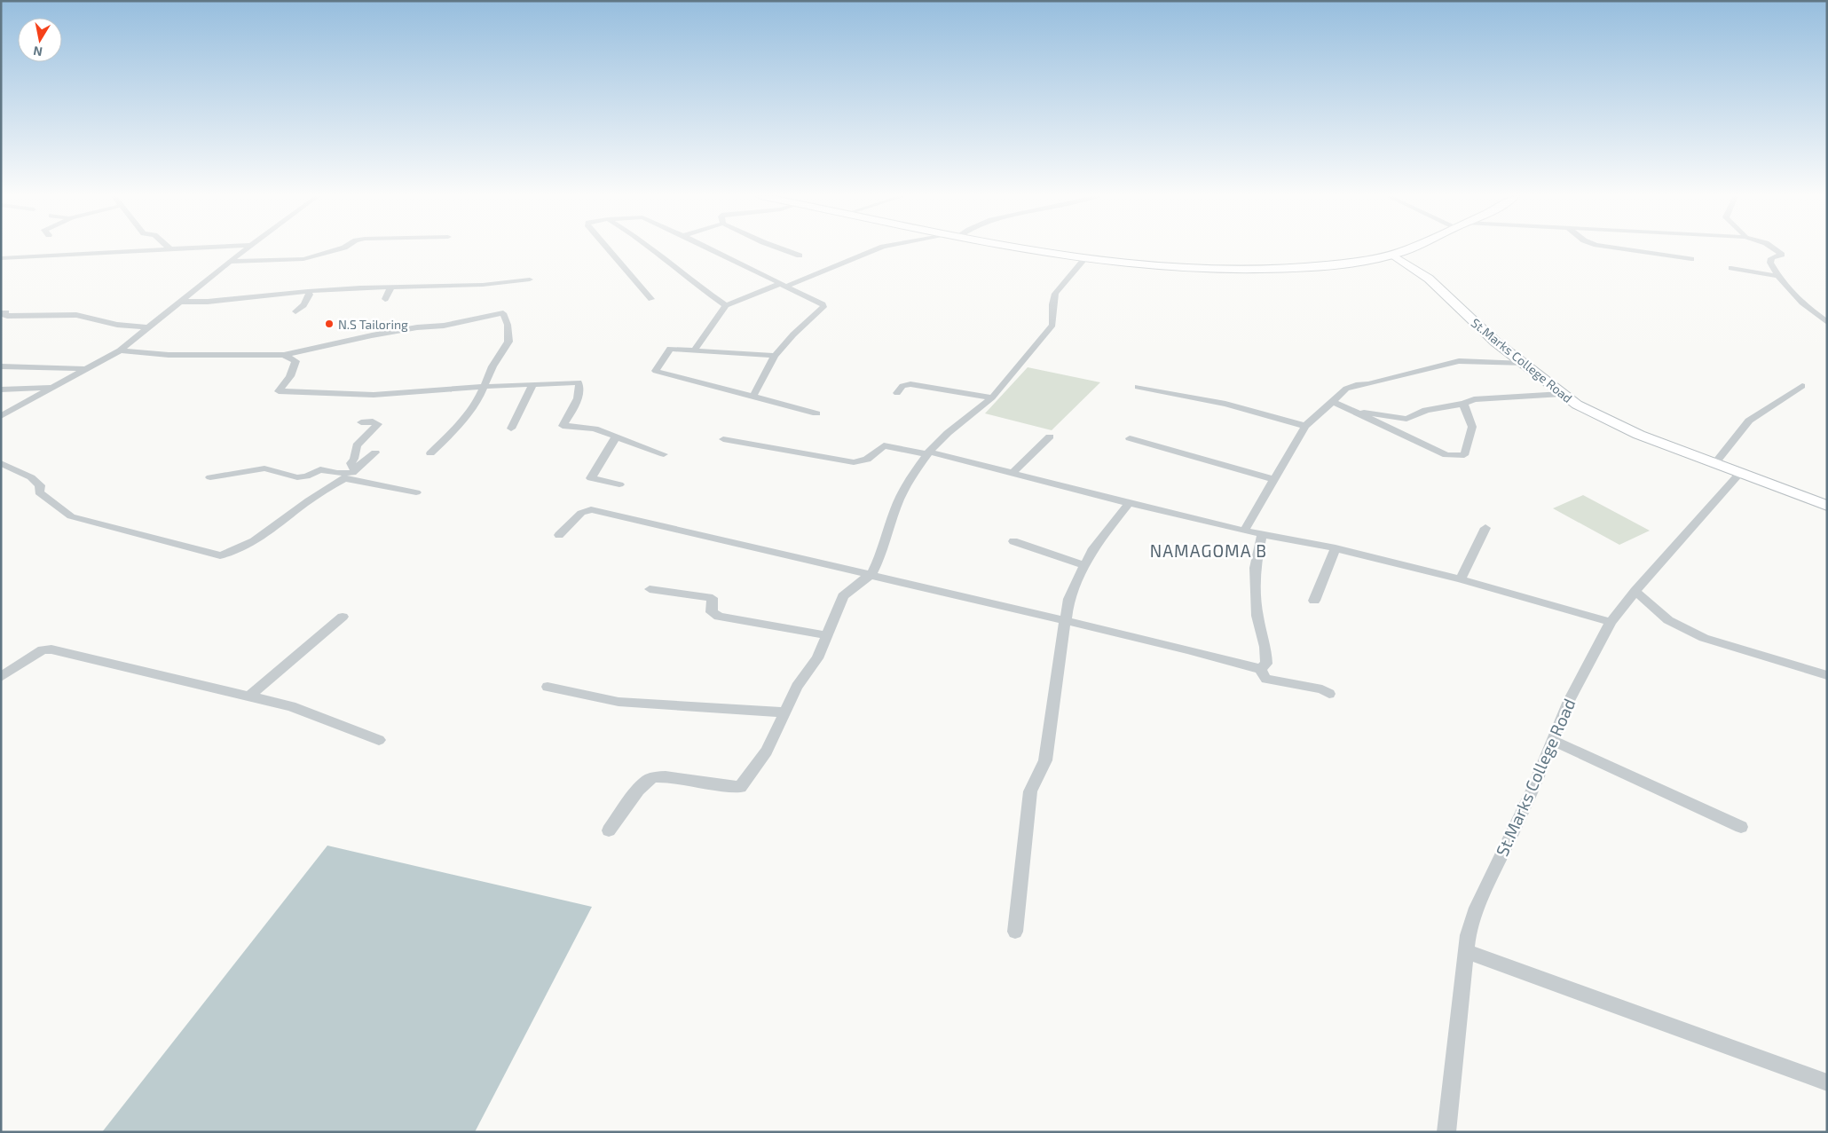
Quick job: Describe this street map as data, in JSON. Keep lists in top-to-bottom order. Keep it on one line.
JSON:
{"streets":{"main road":["St.Marks College Road"]},"districts":["NAMAGOMA B"],"places":["N.S Tailoring"],"north":"bottom"}
